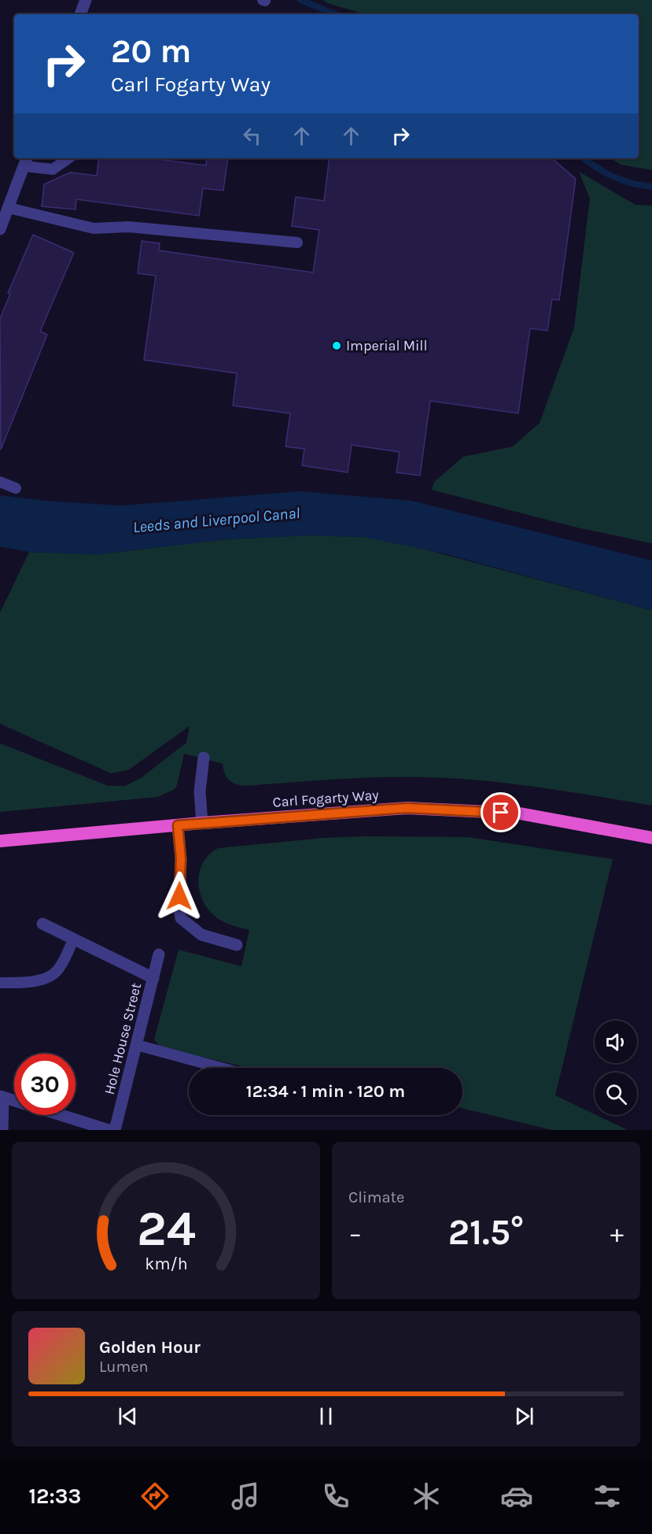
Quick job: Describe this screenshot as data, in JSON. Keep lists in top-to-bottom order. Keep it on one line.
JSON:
{"streets":{"highway":["Carl Fogarty Way"],"street":["Hole House Street"]},"water":["Leeds and Liverpool Canal"],"places":["Imperial Mill"],"page":{"turn":["20 m","Carl Fogarty Way"],"limit":"30","trip":"12:34 · 1 min · 120 m","tile":"Climate","heat":["−","21.5°","+"],"song":["Golden Hour","Lumen"],"tabs":"12:33","gauge":["24","km/h"]}}
